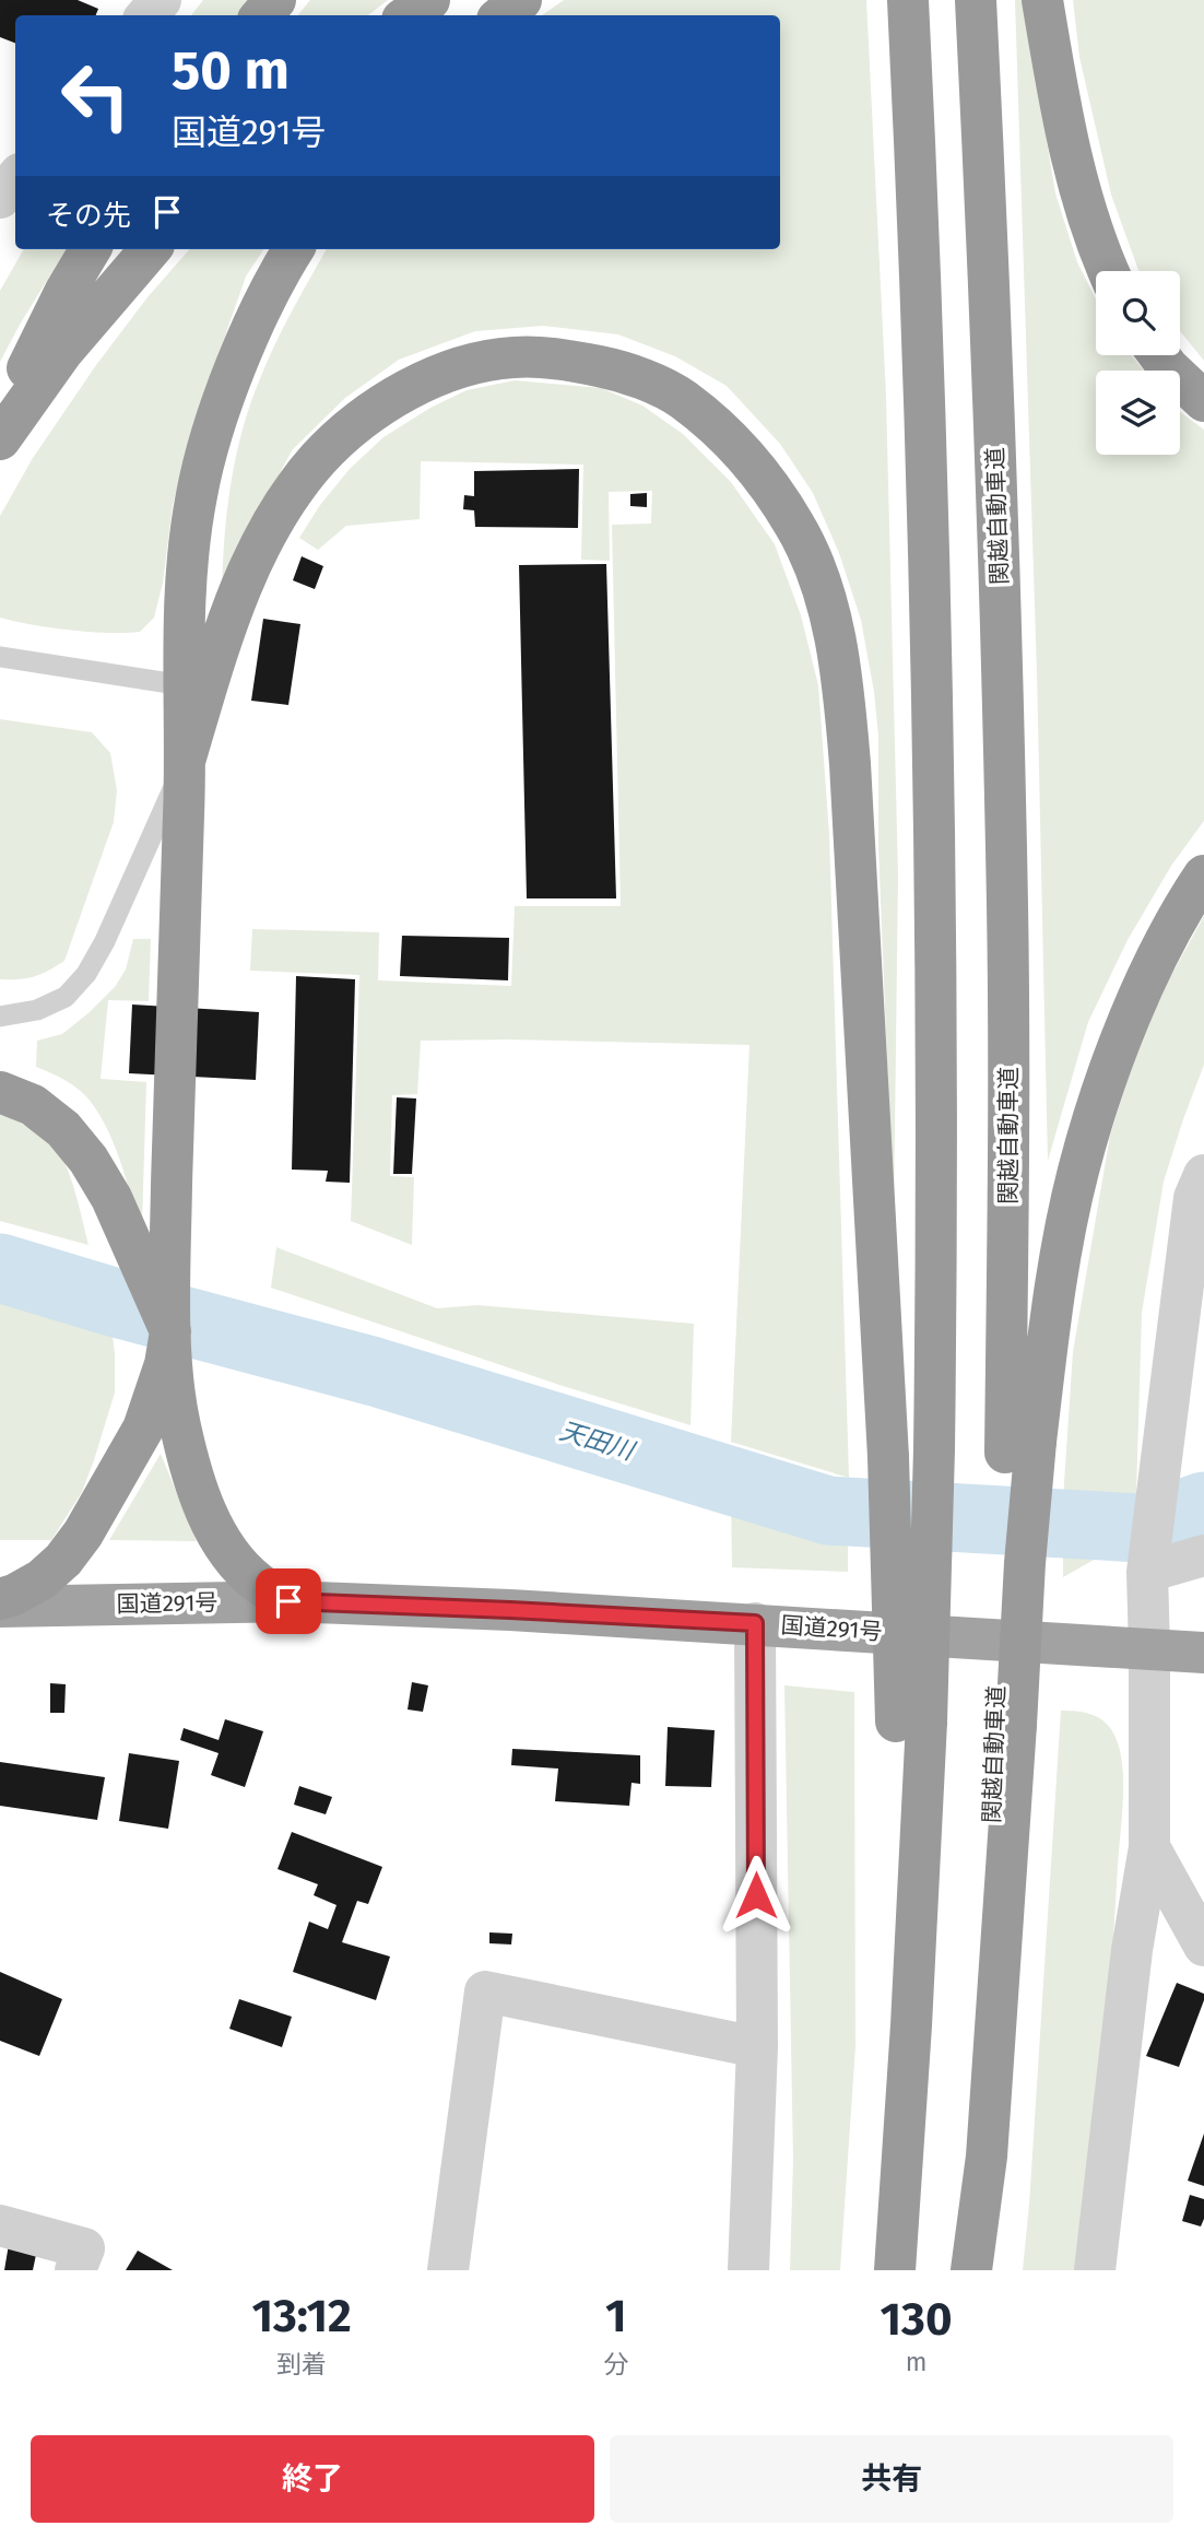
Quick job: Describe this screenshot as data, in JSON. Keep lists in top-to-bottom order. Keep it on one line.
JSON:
{"streets":{"highway":["関越自動車道","国道291号"]},"water":["天田川"],"page":{"turn":["50 m","国道291号"],"then":"その先","eta":["13:12","到着","1","分","130","m"],"buttons":["終了","共有"]}}
